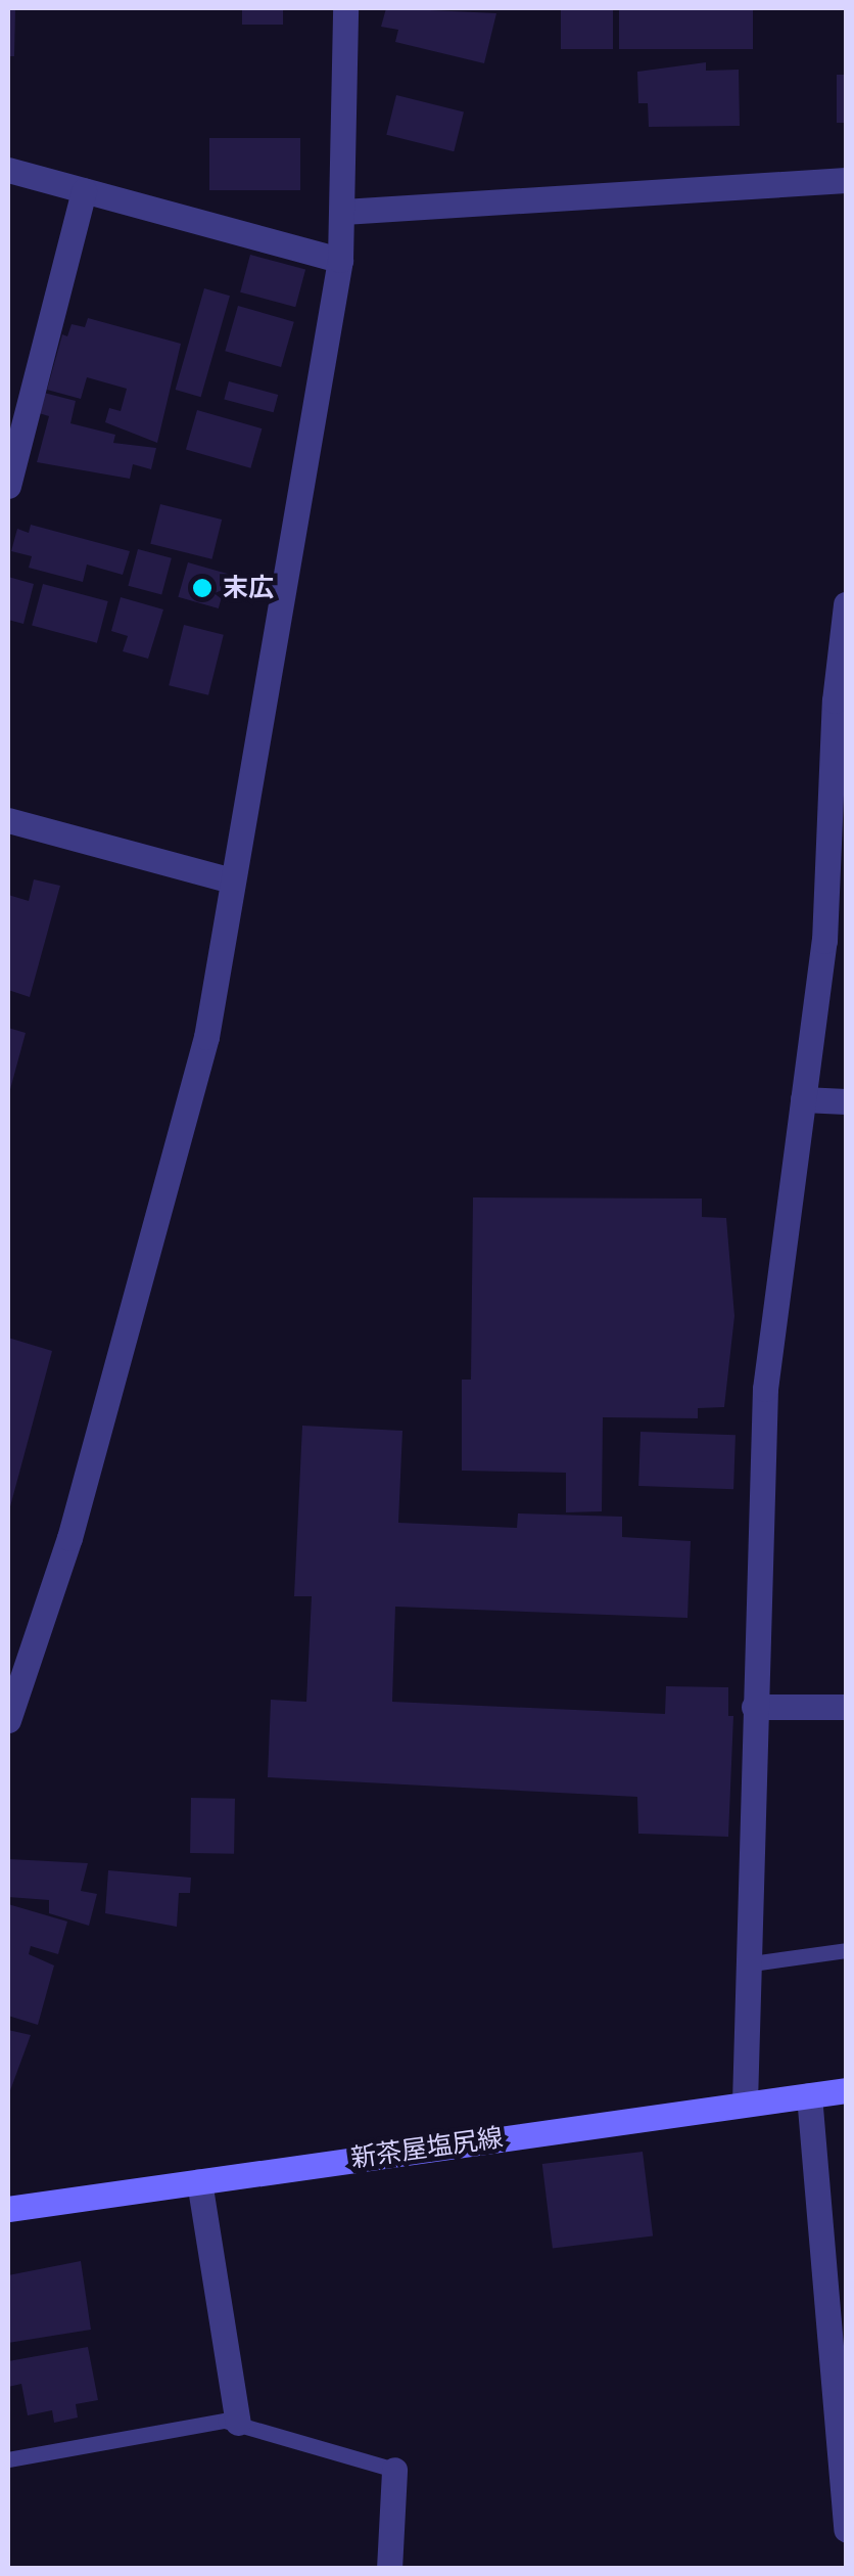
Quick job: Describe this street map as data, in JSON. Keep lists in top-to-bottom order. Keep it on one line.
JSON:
{"streets":{"main road":["新茶屋塩尻線"]},"places":["末広"]}
